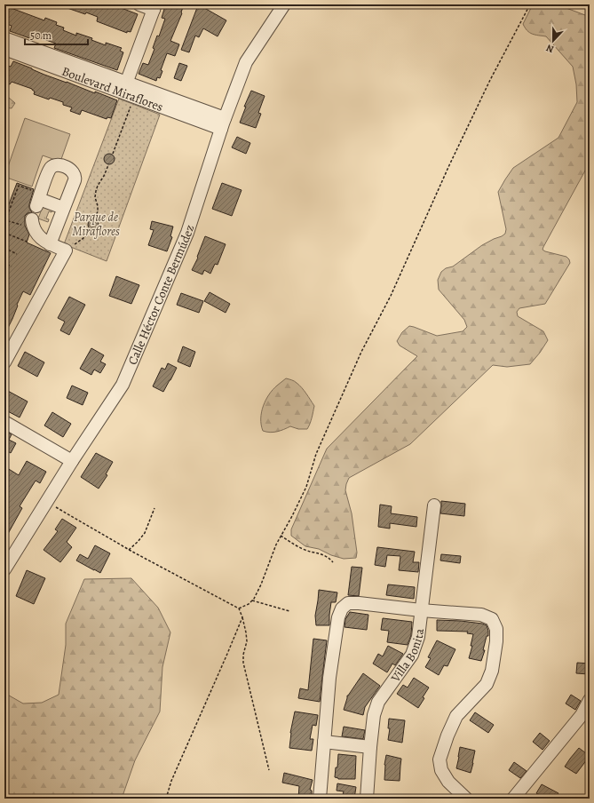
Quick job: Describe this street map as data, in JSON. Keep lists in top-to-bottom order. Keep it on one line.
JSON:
{"streets":{"street":["Boulevard Miraflores","Calle Héctor Conte Bermúdez","Villa Bonita"]},"parks":["Parque de Miraflores"],"scale_bar":"50 m","north":"bottom"}
